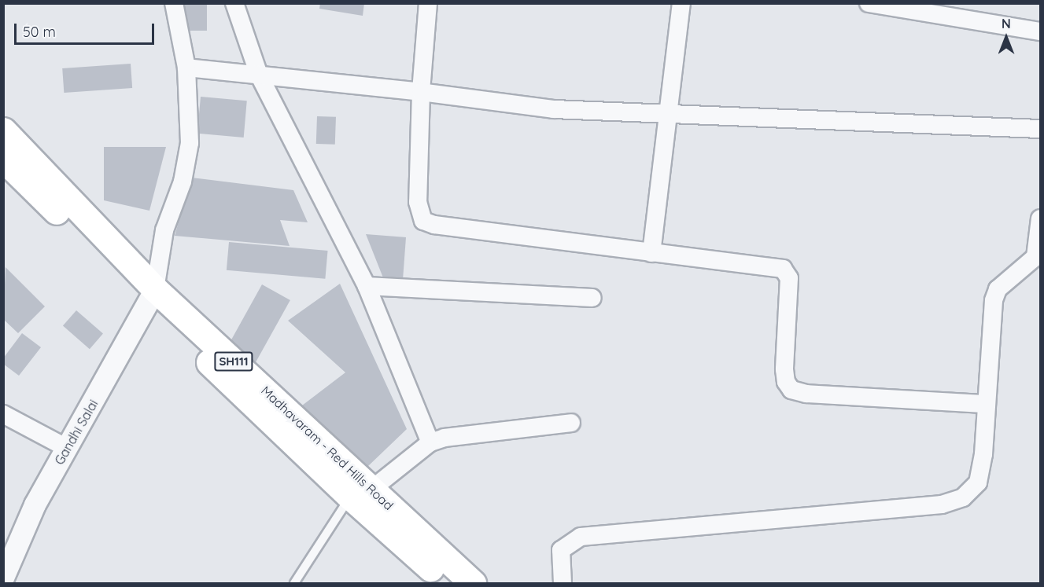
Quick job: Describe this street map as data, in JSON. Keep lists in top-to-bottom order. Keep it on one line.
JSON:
{"streets":{"main road":["SH111","Madhavaram - Red Hills Road"],"street":["Gandhi Salai"]},"crossings":[["Gandhi Salai","Madhavaram - Red Hills Road"]],"scale_bar":"50 m","north":"top"}
